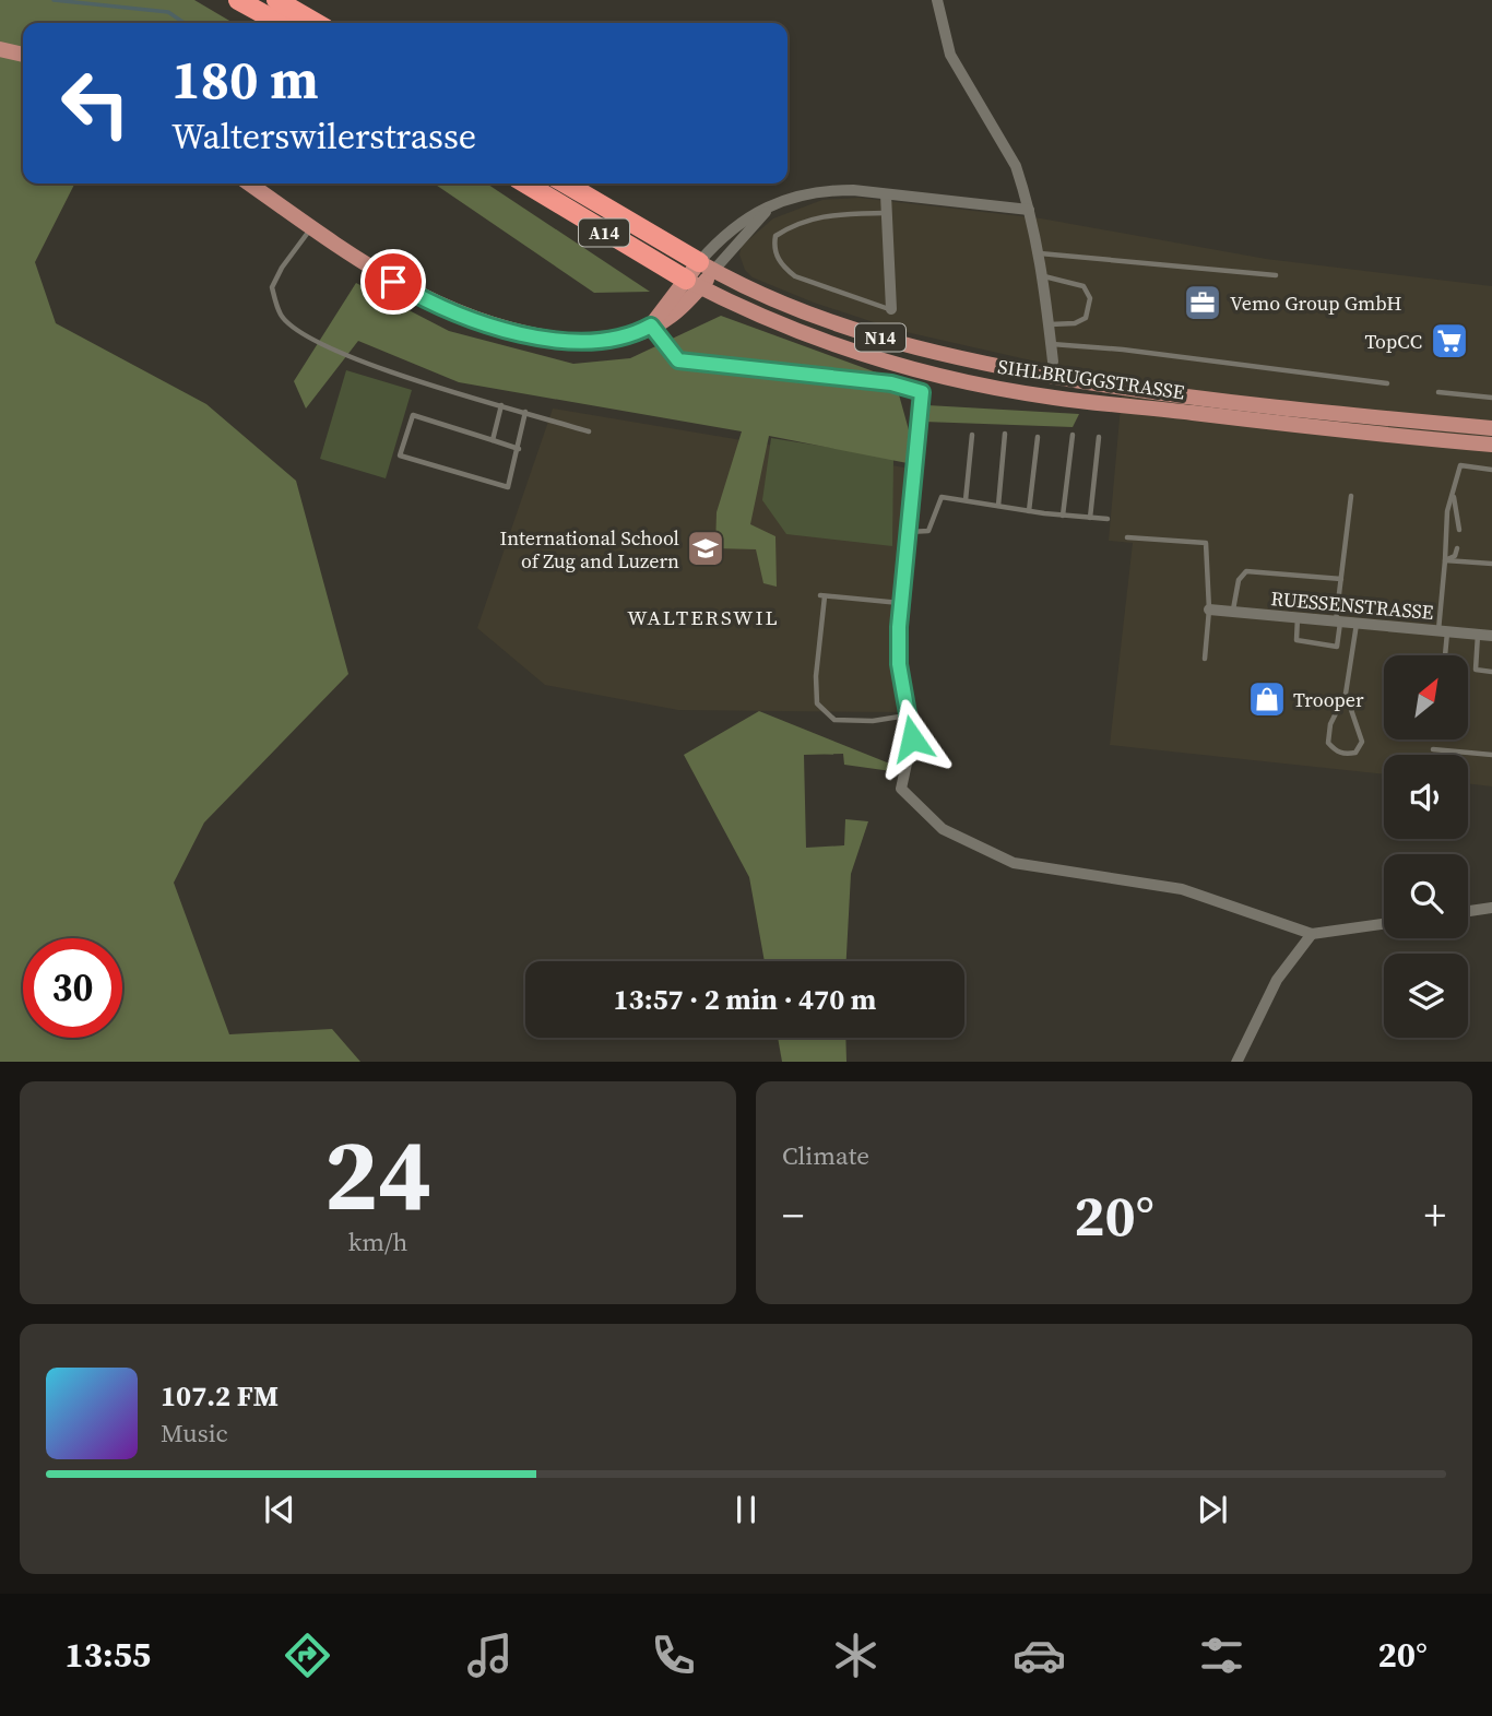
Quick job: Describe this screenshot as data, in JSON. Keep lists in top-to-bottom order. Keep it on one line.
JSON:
{"streets":{"highway":["A14"],"main road":["N14","SIHLBRUGGSTRASSE"],"street":["RUESSENSTRASSE"]},"crossings":[["A14","SIHLBRUGGSTRASSE"]],"districts":["WALTERSWIL"],"places":{"office":["Vemo Group GmbH"],"supermarket":["TopCC"],"school or university":["International School of Zug and Luzern"],"shop":["Trooper"]},"north":"top right","page":{"turn":["180 m","Walterswilerstrasse"],"limit":"30","trip":"13:57 · 2 min · 470 m","tile":[["24","km/h"],"Climate"],"heat":["−","20°","+"],"song":["107.2 FM","Music"],"tabs":["13:55","20°"]}}
